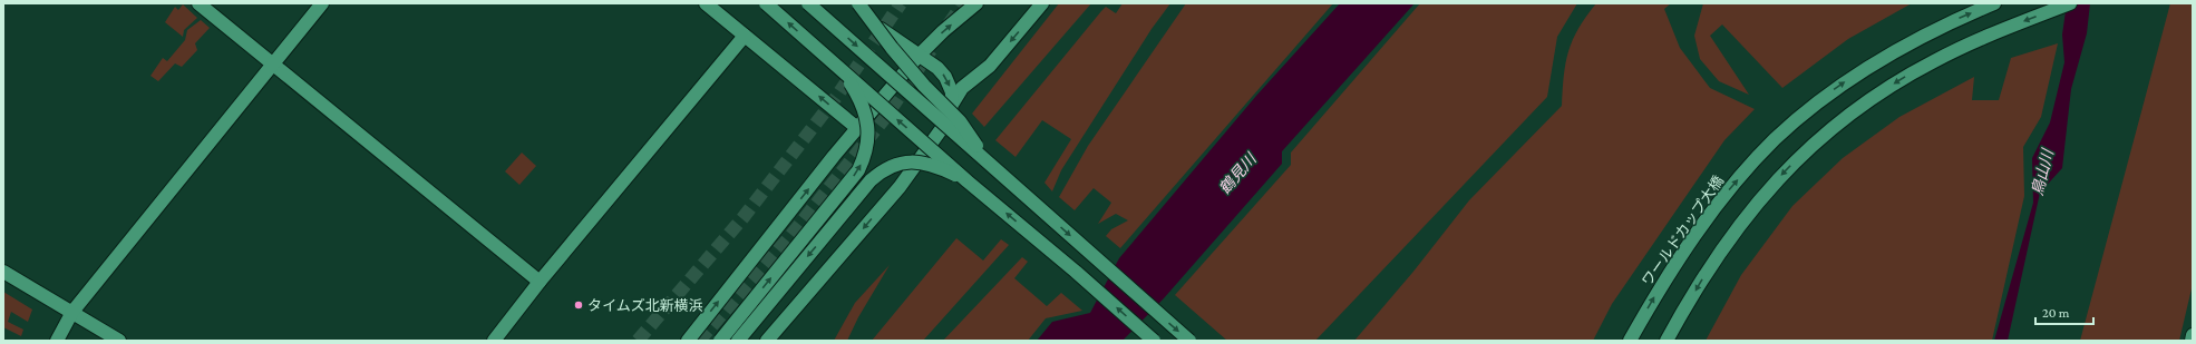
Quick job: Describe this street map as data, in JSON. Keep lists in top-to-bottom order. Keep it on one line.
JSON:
{"streets":{"street":["ワールドカップ大橋"]},"water":["鳥山川","鶴見川"],"places":["タイムズ北新横浜"],"scale_bar":"20 m"}
